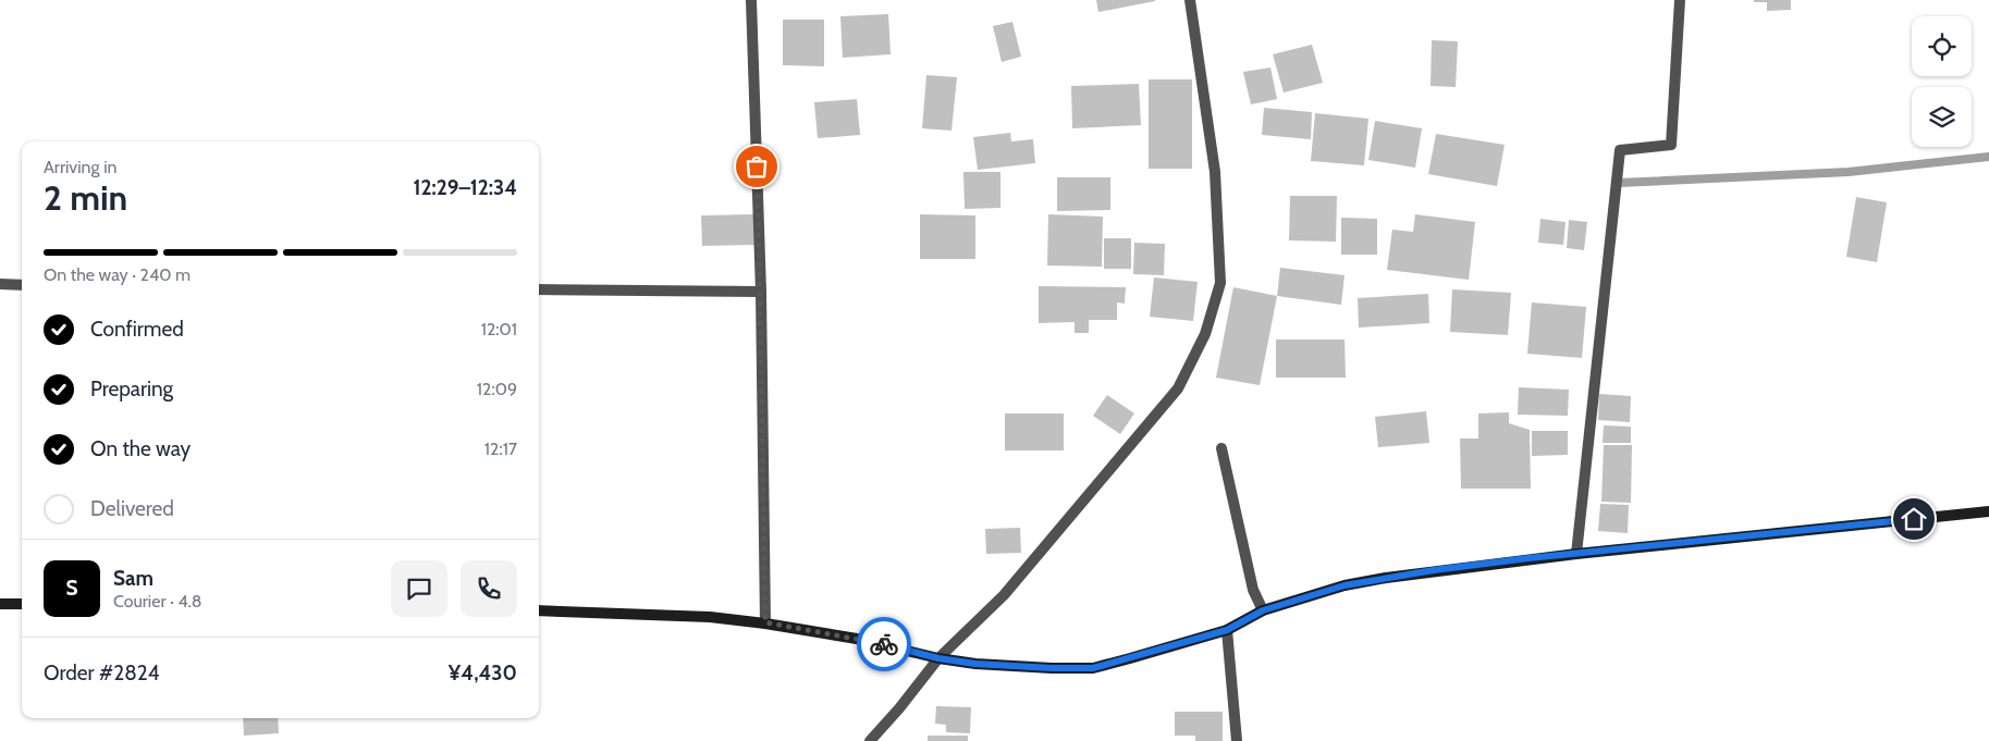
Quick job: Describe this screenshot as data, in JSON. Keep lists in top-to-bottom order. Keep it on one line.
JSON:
{"page":{"heading":["2 min","Arriving in","12:29–12:34"],"panel":["Sam","Courier · 4.8","Order #2824","¥4,430"],"bar":"On the way · 240 m","list":[["Confirmed","12:01"],["Preparing","12:09"],["On the way","12:17"],"Delivered"],"round":"S"}}
